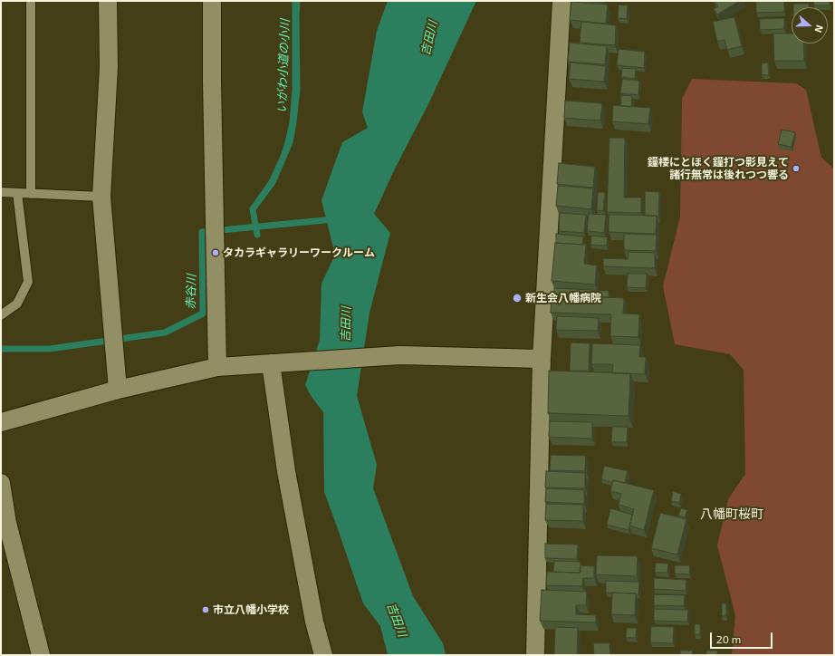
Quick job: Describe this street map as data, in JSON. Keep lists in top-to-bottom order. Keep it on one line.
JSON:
{"districts":["八幡町桜町"],"water":["吉田川","いがわ小道の小川","赤谷川"],"places":["鐘楼にとほく鐘打つ影見えて 諸行無常は後れつつ響る","タカラギャラリーワークルーム","新生会八幡病院","市立八幡小学校"],"scale_bar":"20 m","north":"right"}
